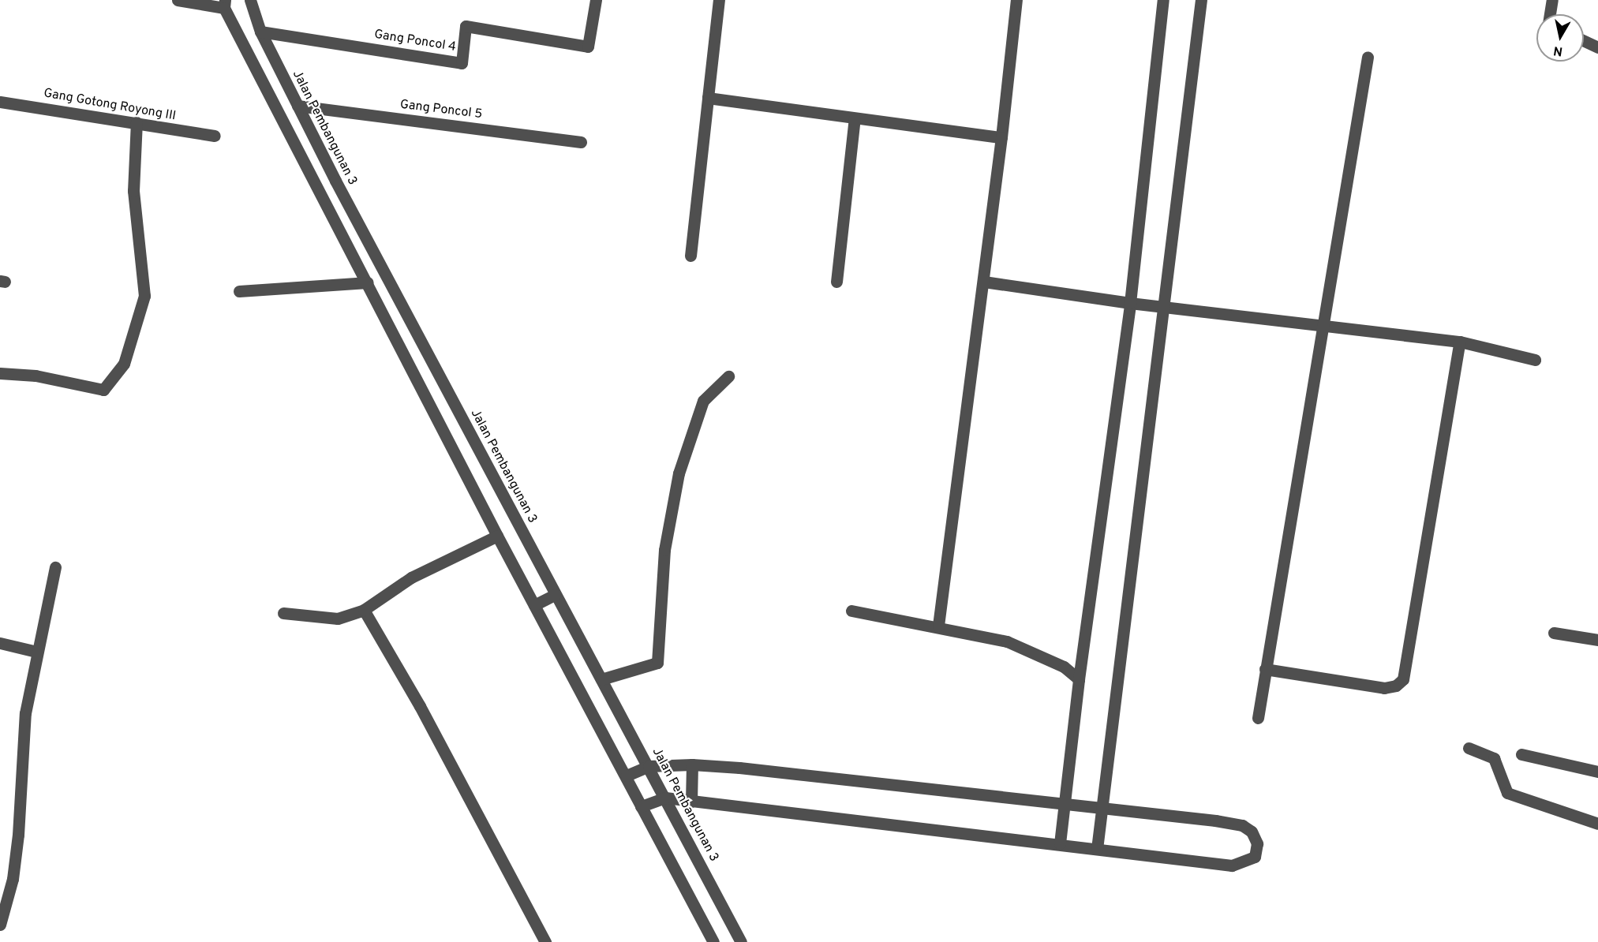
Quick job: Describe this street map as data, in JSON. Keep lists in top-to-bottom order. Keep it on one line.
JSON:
{"streets":{"street":["Gang Poncol 4","Gang Gotong Royong III","Gang Poncol 5","Jalan Pembangunan 3"]},"crossings":[["Gang Poncol 4","Jalan Pembangunan 3"],["Gang Poncol 5","Jalan Pembangunan 3"]],"north":"bottom"}
